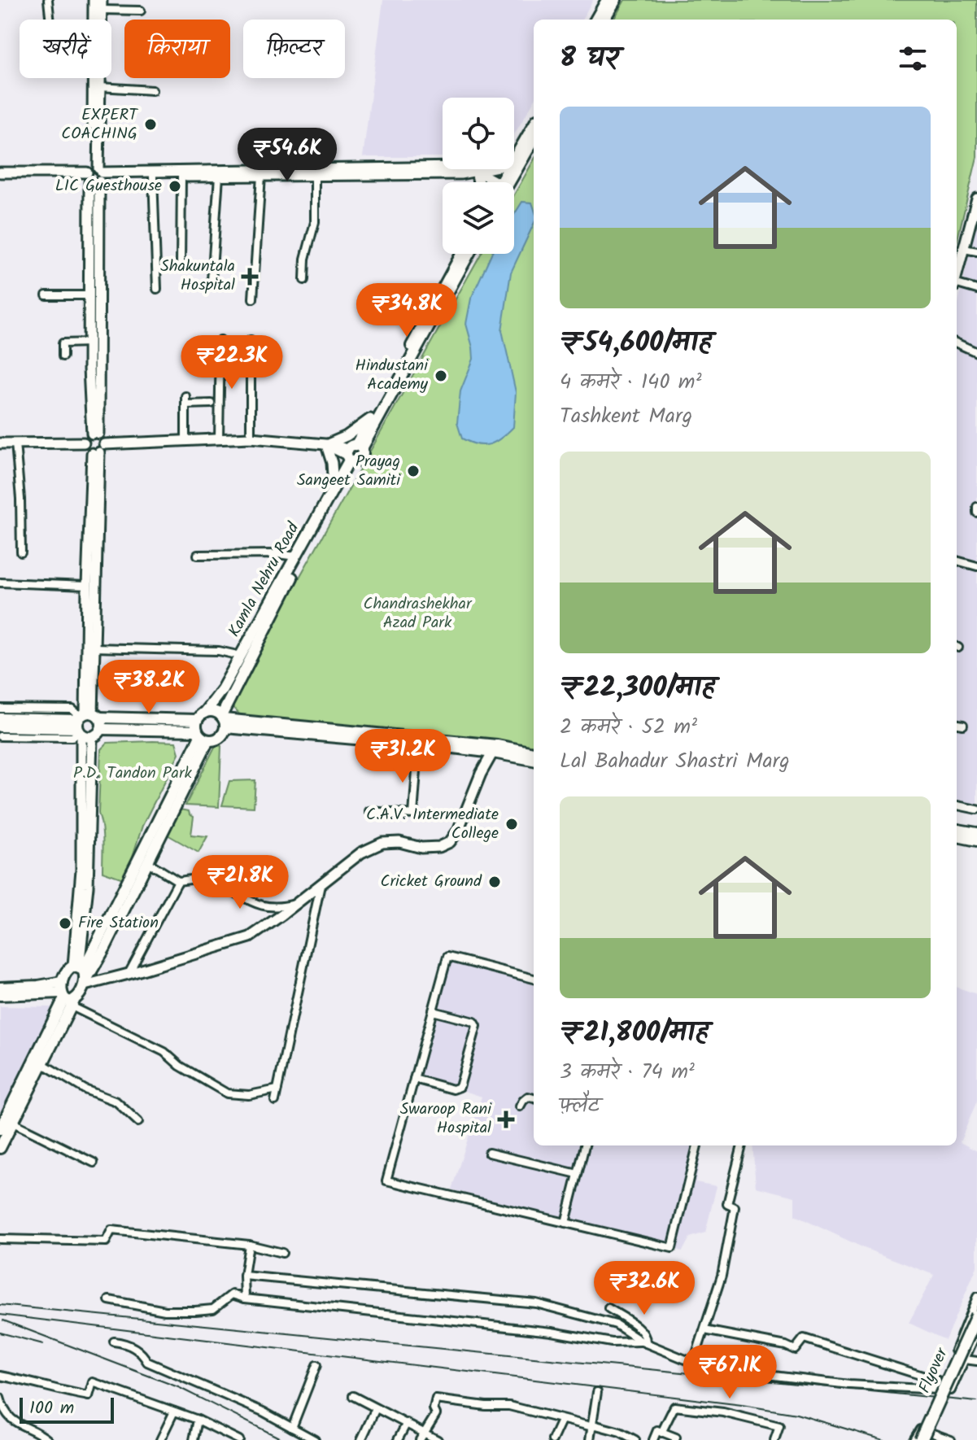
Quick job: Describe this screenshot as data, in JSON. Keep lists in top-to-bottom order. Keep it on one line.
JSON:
{"streets":{"main road":["Kamla Nehru Road","Flyover"]},"parks":["Chandrashekhar Azad Park","P.D. Tandon Park"],"places":{"other":["EXPERT COACHING","LIC Guesthouse","Hindustani Academy","Prayag Sangeet Samiti","C.A.V. Intermediate College","Cricket Ground","Fire Station"],"health":["Shakuntala Hospital","Swaroop Rani Hospital"]},"scale_bar":"100 m","page":{"chip":["खरीदें","किराया","फ़िल्टर"],"heading":"8 घर","list":[{"name":"₹54,600/माह","note":"4 कमरे · 140 m² · Tashkent Marg"},{"name":"₹22,300/माह","note":"2 कमरे · 52 m² · Lal Bahadur Shastri Marg"},{"name":"₹21,800/माह","note":"3 कमरे · 74 m² · फ़्लैट"}],"price":["₹54.6K","₹34.8K","₹22.3K","₹38.2K","₹31.2K","₹21.8K","₹32.6K","₹67.1K"],"scale":"100 m"}}
